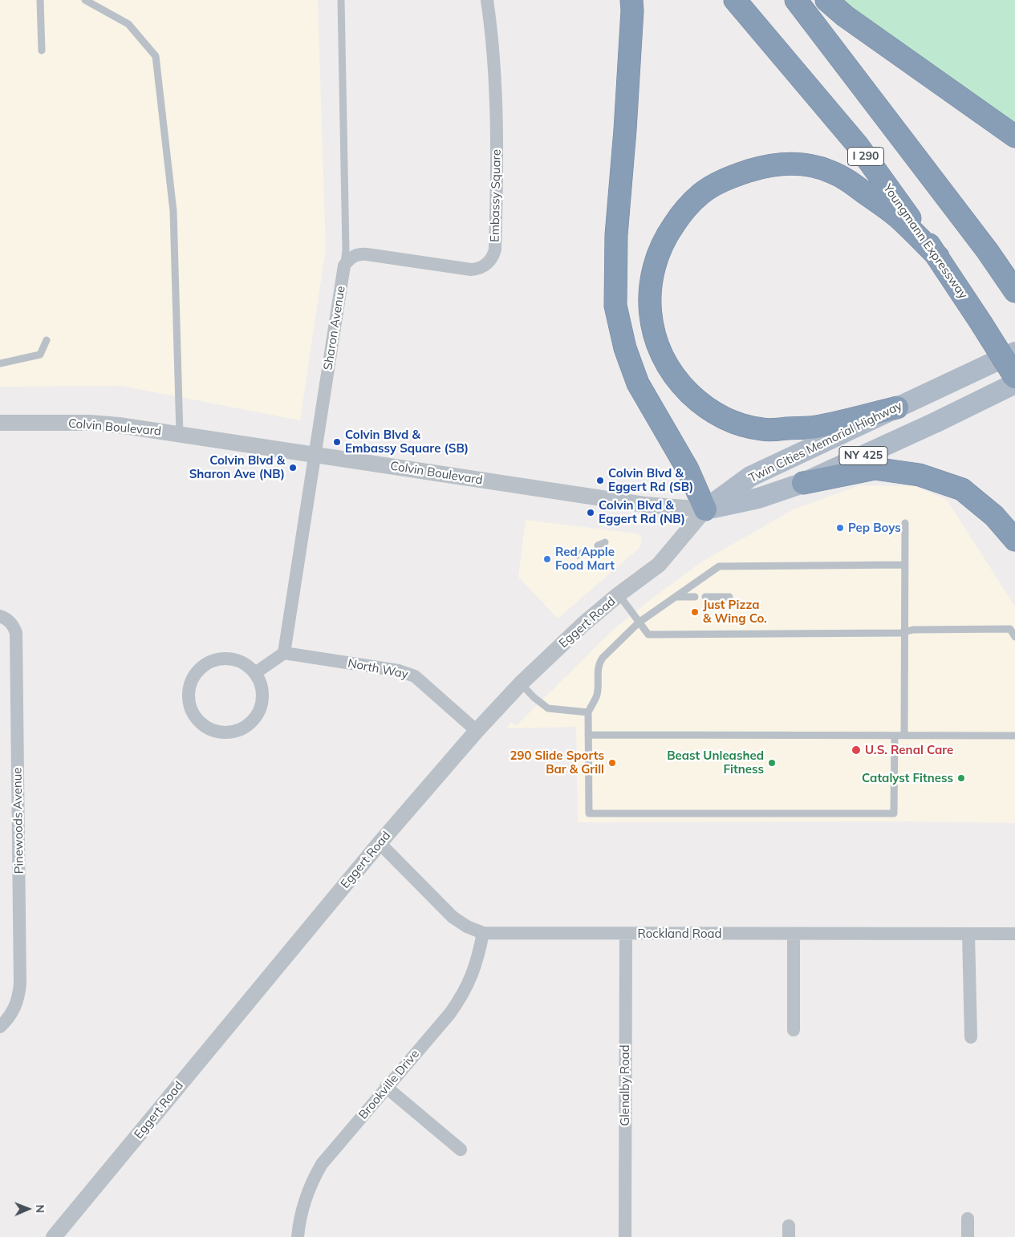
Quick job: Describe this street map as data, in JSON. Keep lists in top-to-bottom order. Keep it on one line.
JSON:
{"streets":{"highway":["I 290","Youngmann Expressway"],"main road":["Twin Cities Memorial Highway","NY 425"],"street":["Embassy Square","Sharon Avenue","Colvin Boulevard","Eggert Road","North Way","Pinewoods Avenue","Rockland Road","Brookville Drive","Glenalby Road"]},"crossings":[["Embassy Square","Sharon Avenue"],["Sharon Avenue","Colvin Boulevard"],["Sharon Avenue","North Way"],["Colvin Boulevard","Twin Cities Memorial Highway"],["Colvin Boulevard","Eggert Road"],["Twin Cities Memorial Highway","Eggert Road"],["Eggert Road","North Way"],["Eggert Road","Rockland Road"],["Rockland Road","Brookville Drive"],["Rockland Road","Glenalby Road"]],"places":["Colvin Blvd & Embassy Square (SB)","Colvin Blvd & Sharon Ave (NB)","Colvin Blvd & Eggert Rd (SB)","Colvin Blvd & Eggert Rd (NB)","Pep Boys","Red Apple Food Mart","Just Pizza & Wing Co.","U.S. Renal Care","290 Slide Sports Bar & Grill","Beast Unleashed Fitness","Catalyst Fitness"],"north":"right"}
